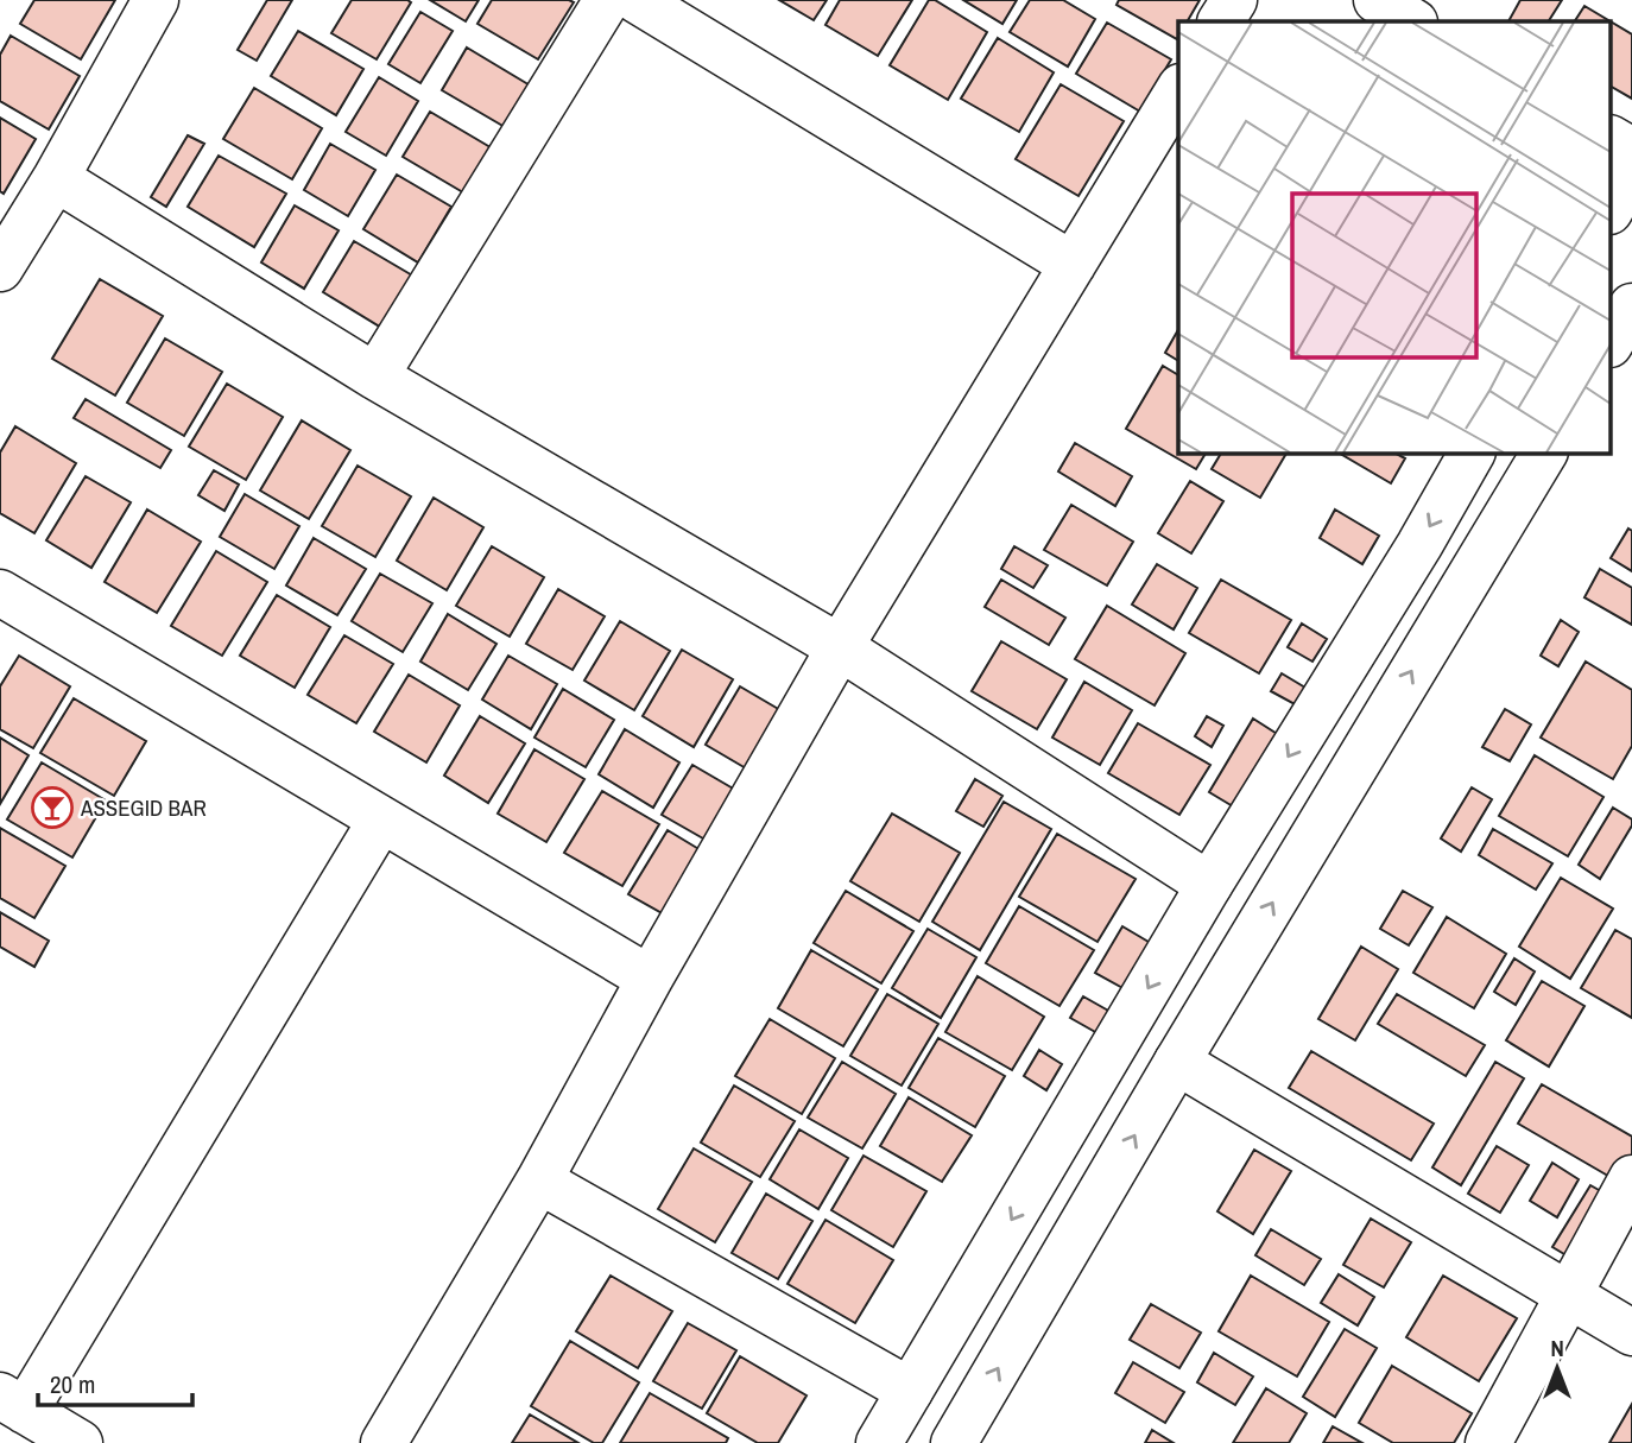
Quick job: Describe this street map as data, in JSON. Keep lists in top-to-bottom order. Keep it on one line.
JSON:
{"places":{"bar":["ASSEGID BAR"]},"scale_bar":"20 m","north":"top"}
